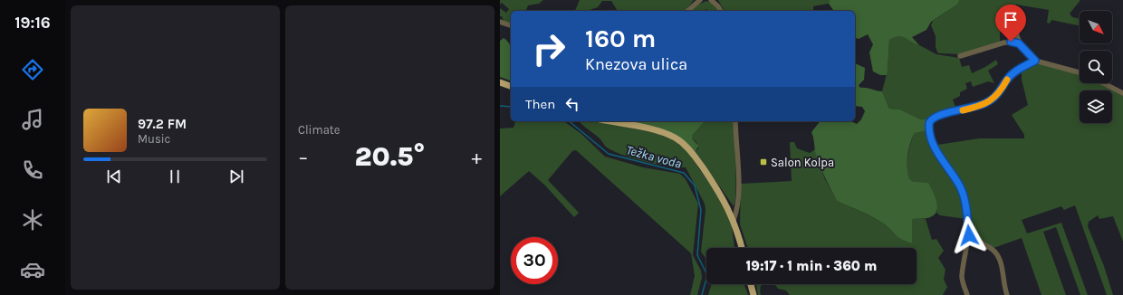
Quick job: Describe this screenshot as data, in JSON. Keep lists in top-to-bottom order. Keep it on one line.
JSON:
{"water":["Težka voda"],"places":{"transit":["Salon Kolpa"]},"north":"bottom right","page":{"tabs":"19:16","tile":"Climate","turn":["160 m","Knezova ulica"],"then":"Then","song":["97.2 FM","Music"],"heat":["−","20.5°","+"],"limit":"30","trip":"19:17 · 1 min · 360 m"}}
